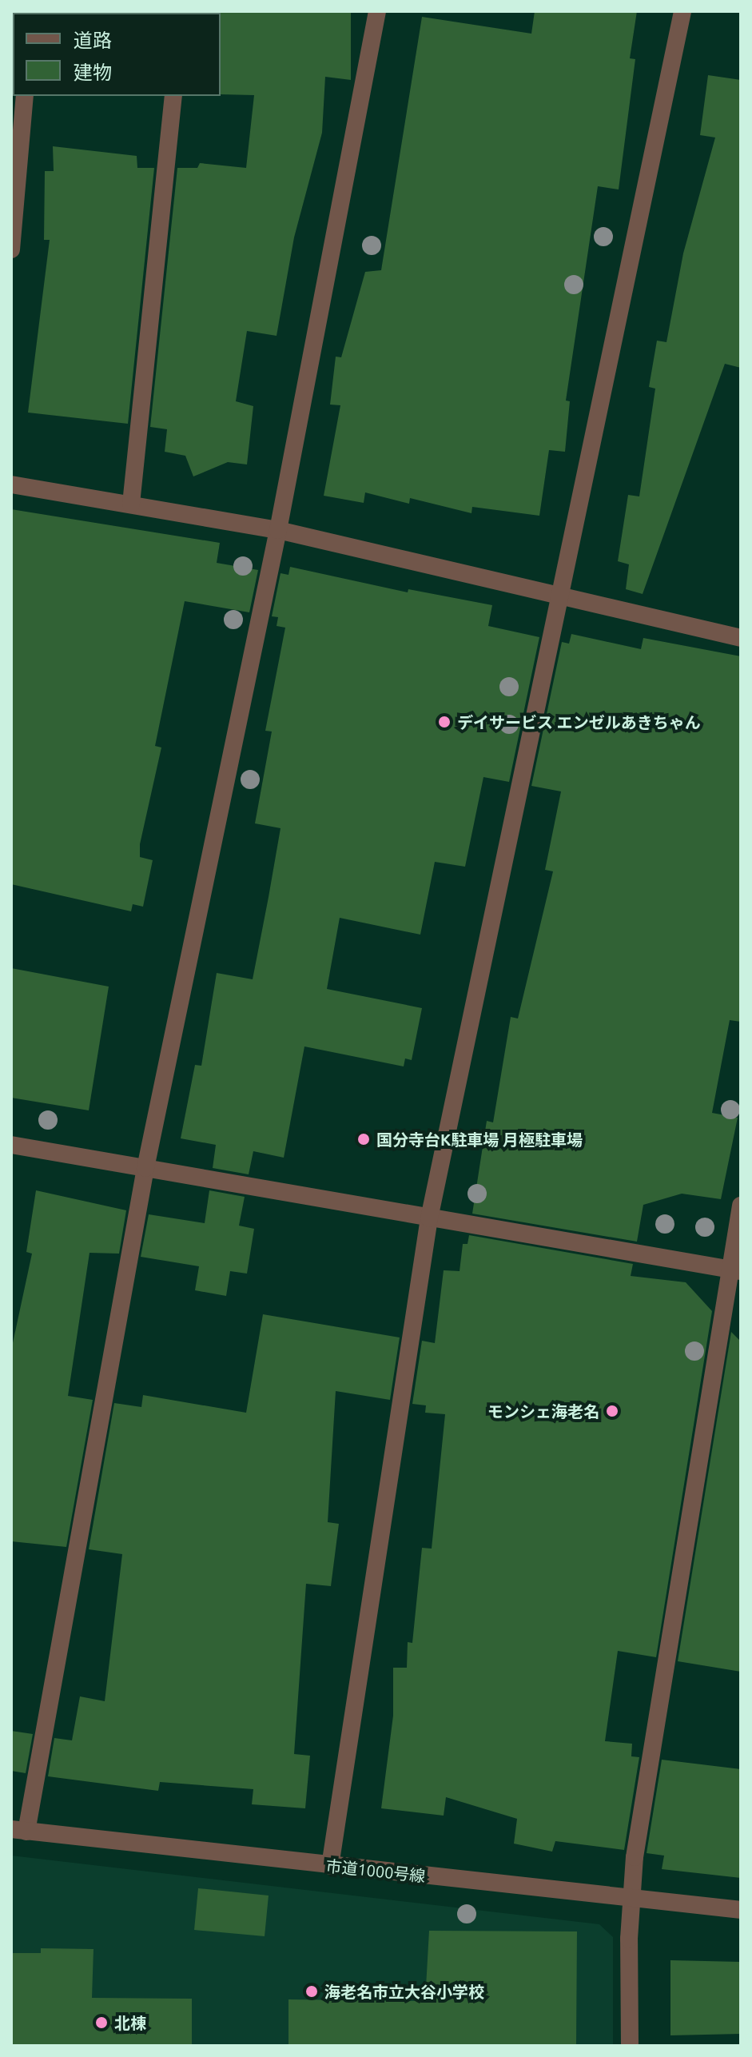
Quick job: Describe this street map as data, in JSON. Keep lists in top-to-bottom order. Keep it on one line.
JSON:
{"streets":{"street":["市道1000号線"]},"places":["デイサービス エンゼルあきちゃん","国分寺台K駐車場 月極駐車場","モンシェ海老名","海老名市立大谷小学校","北棟"],"legend":["道路","建物"]}
